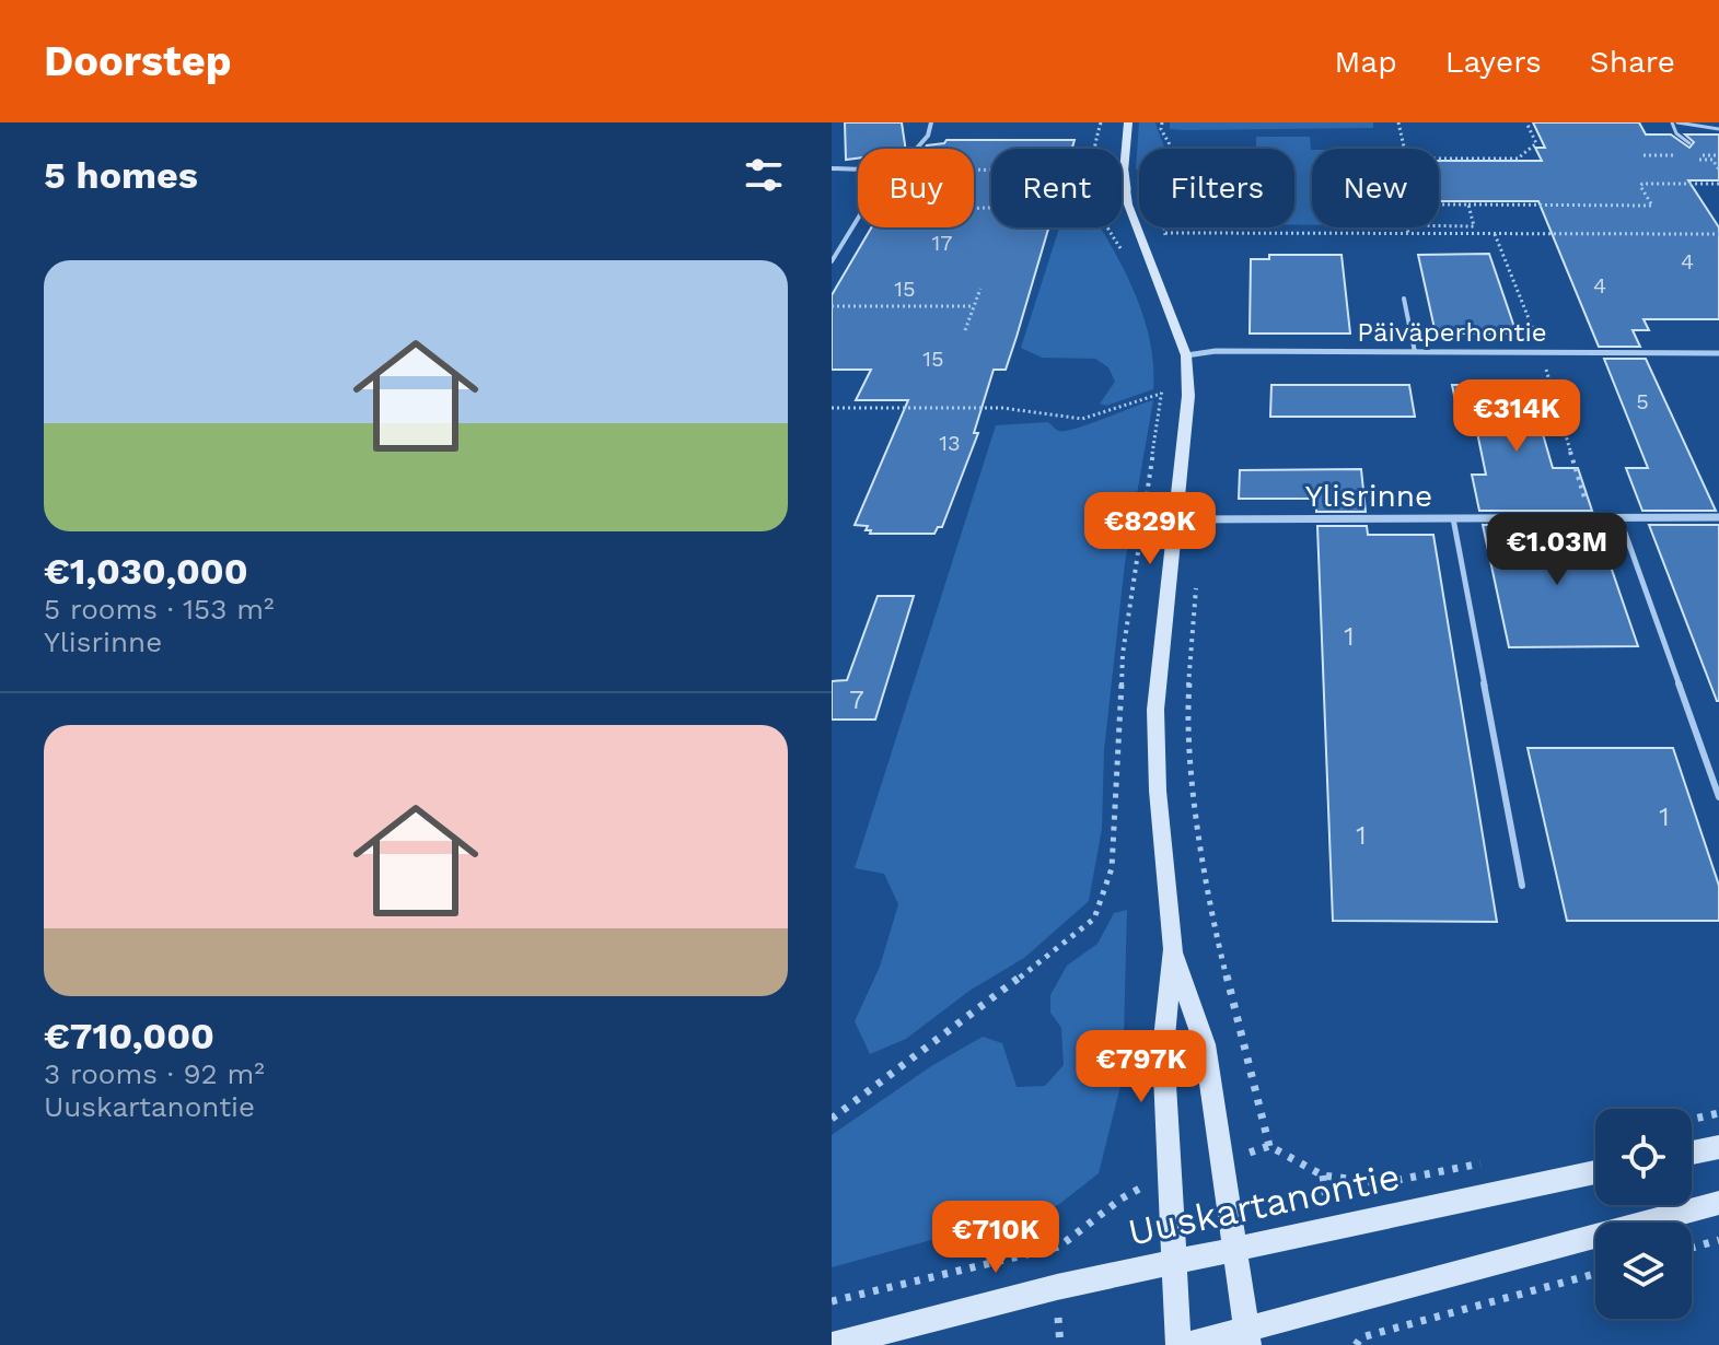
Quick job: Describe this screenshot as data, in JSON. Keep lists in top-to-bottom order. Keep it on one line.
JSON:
{"streets":{"street":["Päiväperhontie","Ylisrinne","Uuskartanontie"]},"house_numbers":["17","4","4","15","15","5","13","1","7","1","1"],"page":{"header":"Doorstep","nav":["Map","Layers","Share"],"heading":"5 homes","chip":["Buy","Rent","Filters","New"],"list":[{"name":"€1,030,000","note":"5 rooms · 153 m² · Ylisrinne"},{"name":"€710,000","note":"3 rooms · 92 m² · Uuskartanontie"}],"price":["€314K","€829K","€1.03M","€797K","€710K"]}}
